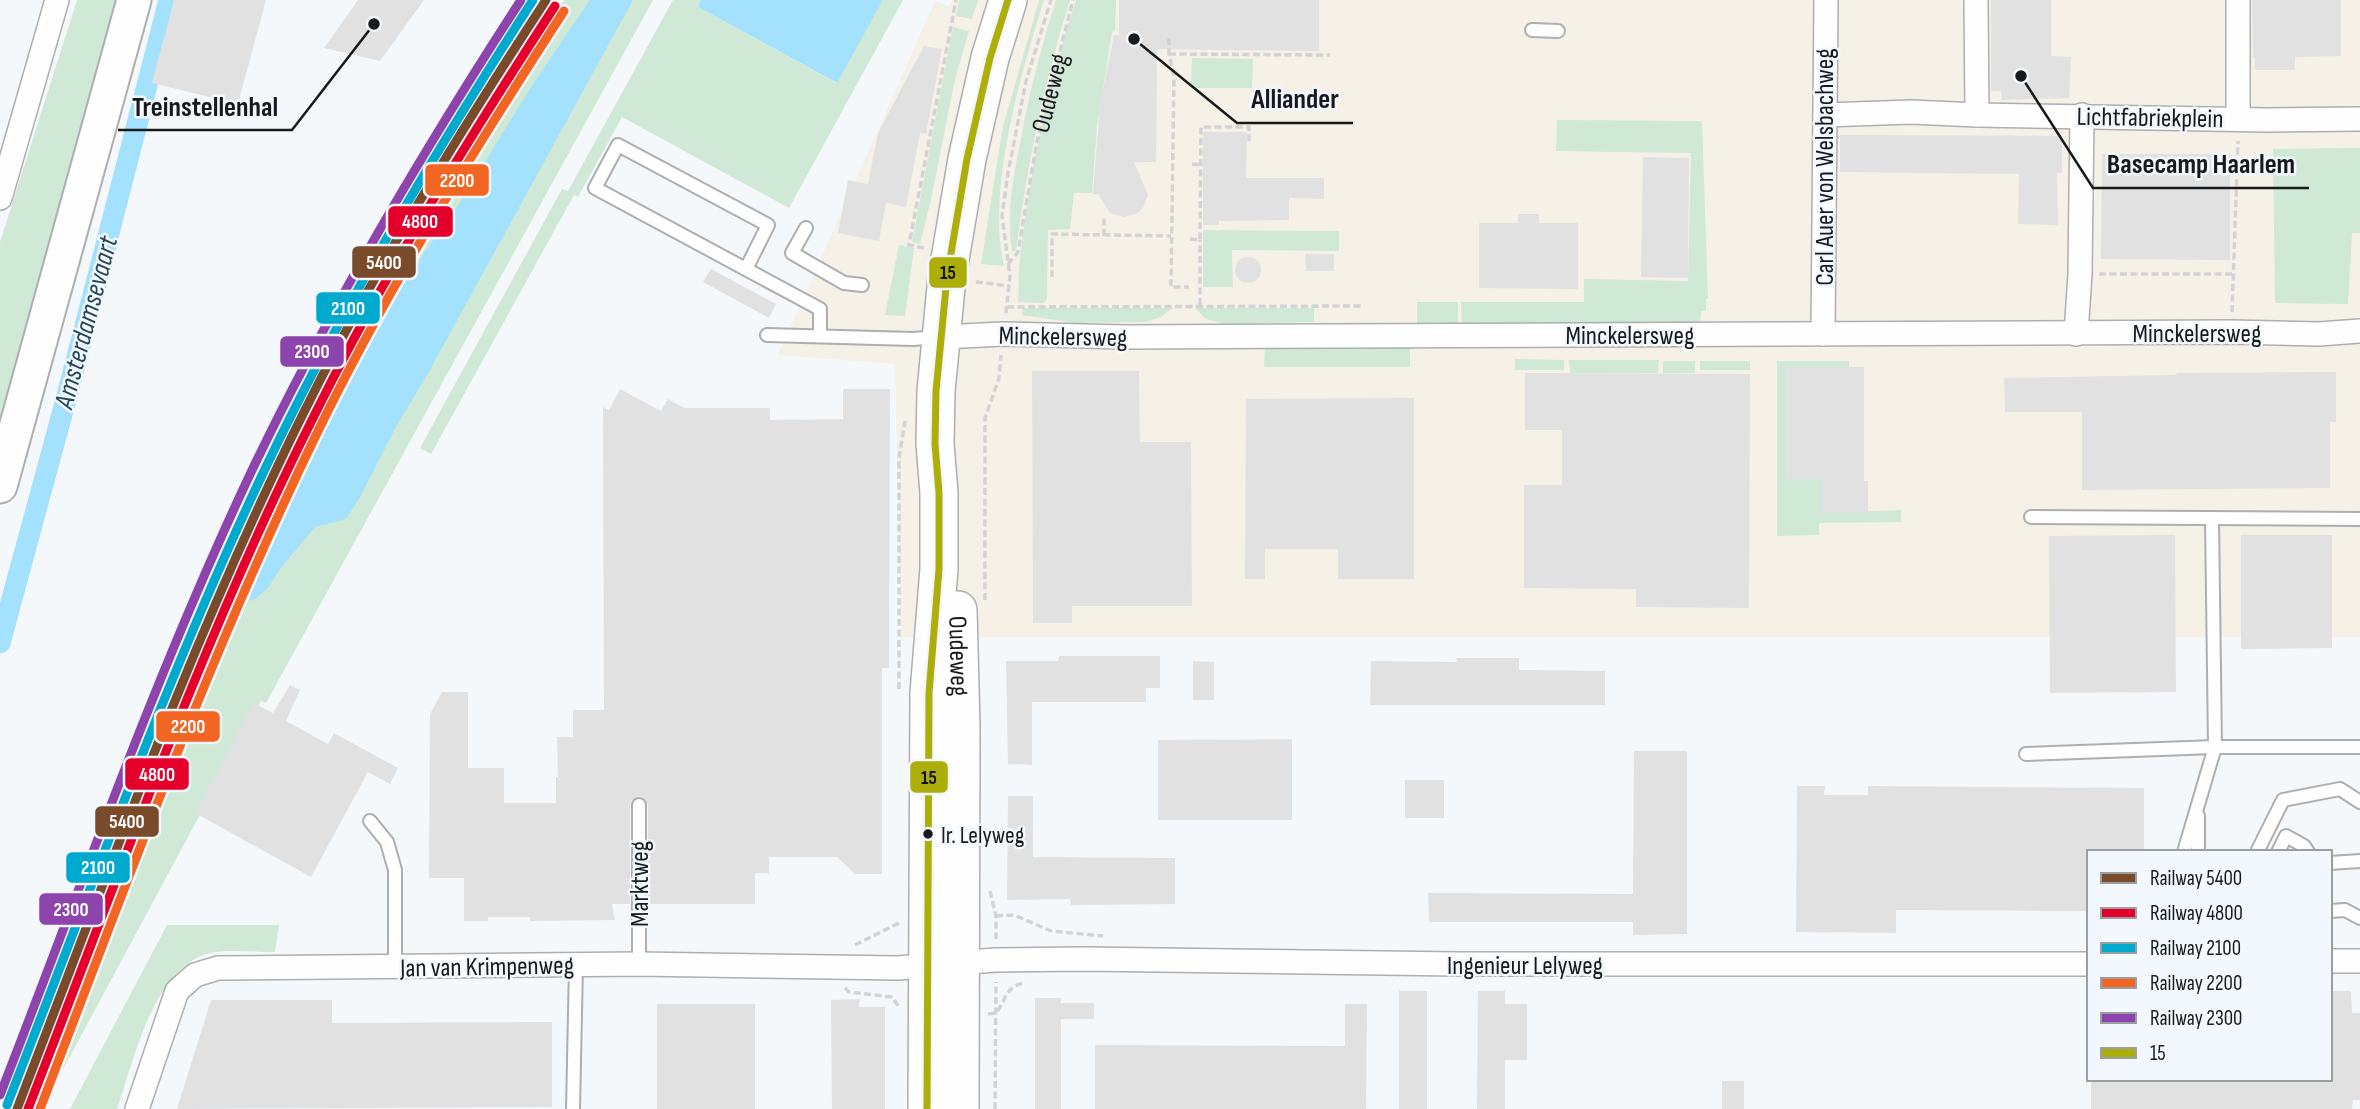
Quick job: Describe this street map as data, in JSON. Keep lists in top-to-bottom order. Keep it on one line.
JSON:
{"streets":{"main road":["Oudeweg"],"street":["Lichtfabriekplein","Carl Auer von Welsbachweg","Minckelersweg","Ingenieur Lelyweg","Jan van Krimpenweg"],"lane":["Marktweg"]},"crossings":[["Oudeweg","Minckelersweg"],["Oudeweg","Ingenieur Lelyweg"],["Oudeweg","Jan van Krimpenweg"],["Lichtfabriekplein","Carl Auer von Welsbachweg"],["Carl Auer von Welsbachweg","Minckelersweg"],["Marktweg","Jan van Krimpenweg"],["Ingenieur Lelyweg","Jan van Krimpenweg"]],"water":["Amsterdamsevaart"],"places":["Treinstellenhal","Alliander","Basecamp Haarlem","Ir. Lelyweg"],"lines":["rail line 5400","rail line 2100","rail line 2300","transit line 15","rail line 4800","rail line 2200"],"legend":["Railway 5400","Railway 4800","Railway 2100","Railway 2200","Railway 2300","15"]}
